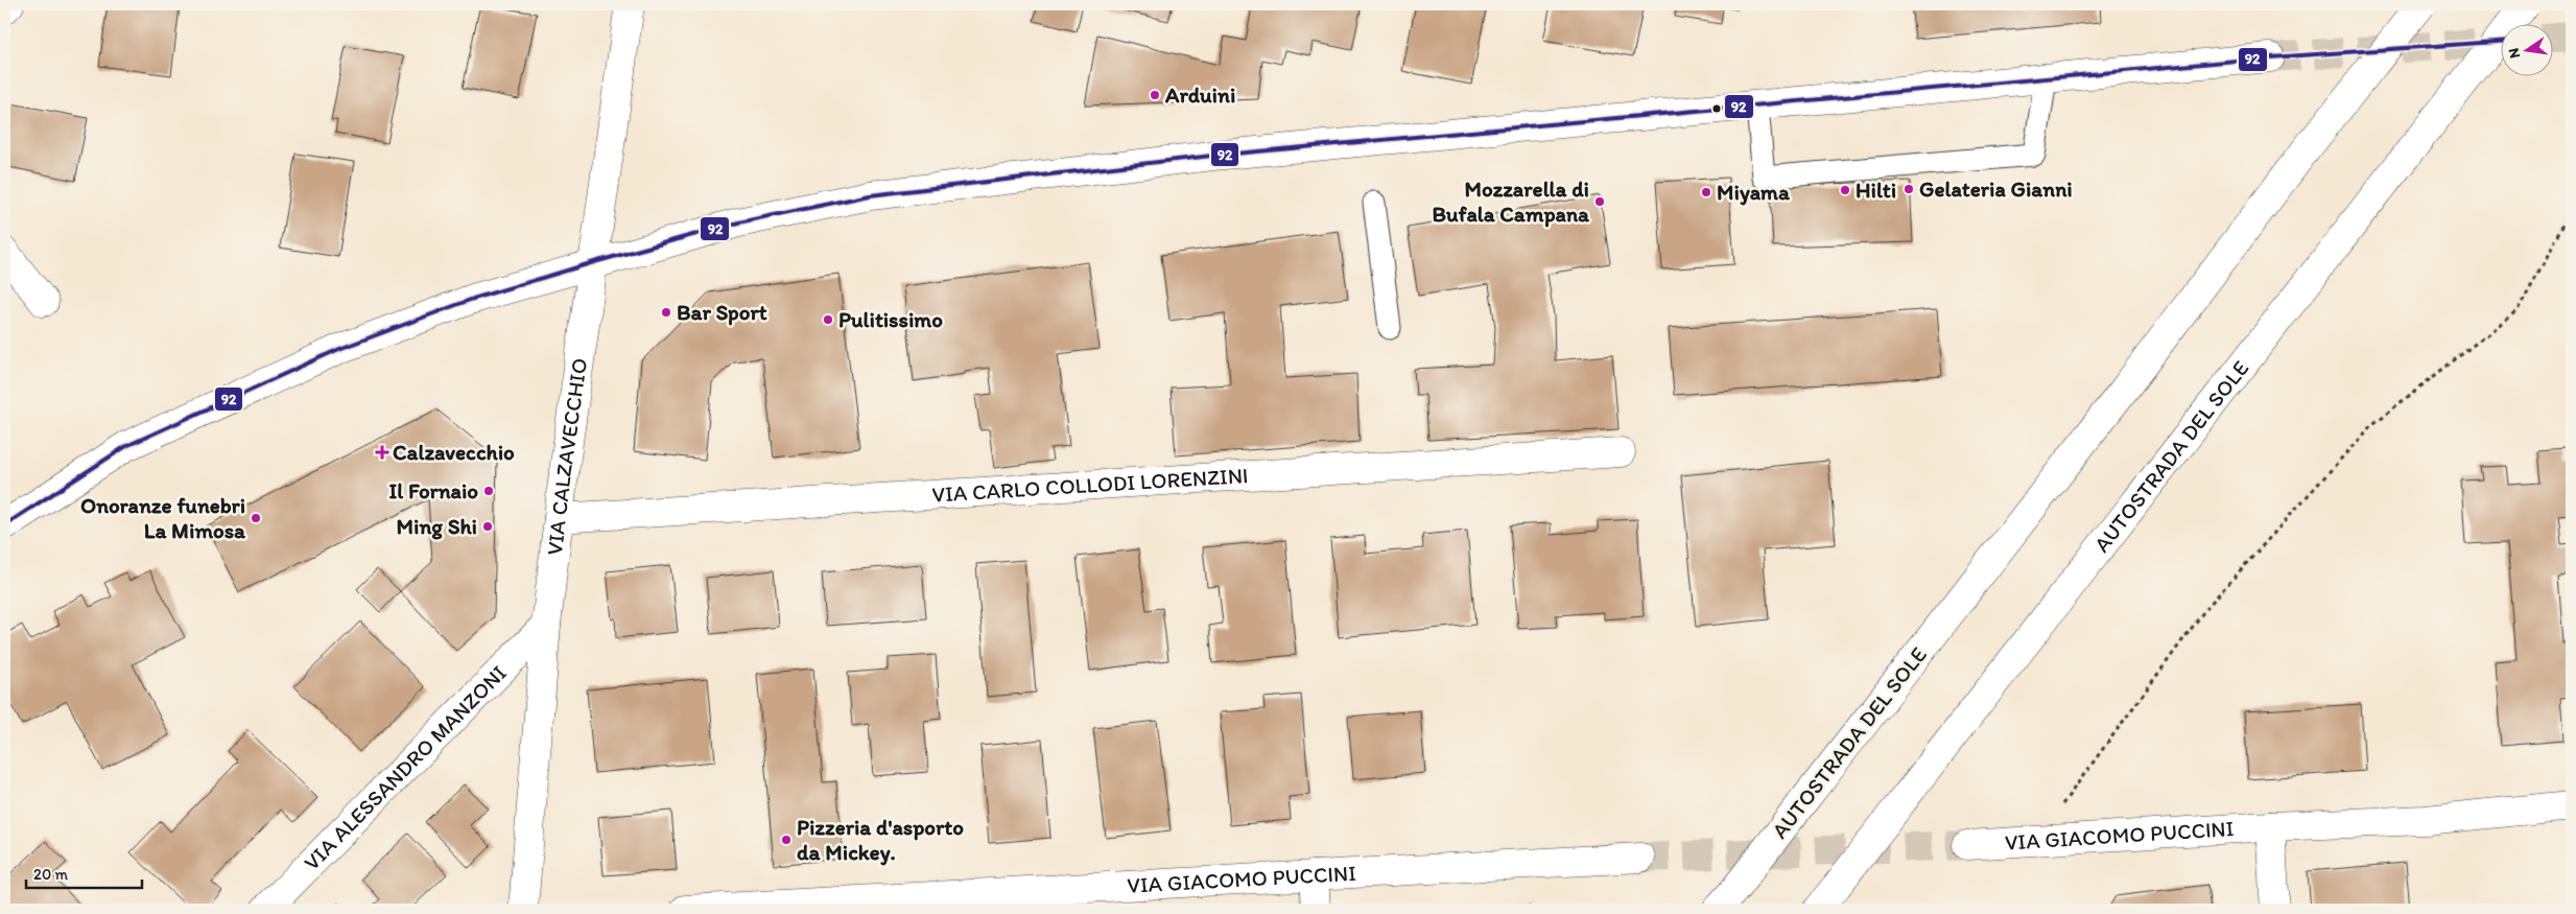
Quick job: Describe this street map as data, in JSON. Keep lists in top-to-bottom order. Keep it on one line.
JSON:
{"streets":{"main road":["VIA CALZAVECCHIO","AUTOSTRADA DEL SOLE","VIA CARLO COLLODI LORENZINI","VIA ALESSANDRO MANZONI","VIA GIACOMO PUCCINI"]},"crossings":[["VIA CALZAVECCHIO","VIA CARLO COLLODI LORENZINI"],["VIA CALZAVECCHIO","VIA ALESSANDRO MANZONI"]],"places":{"other":["Arduini","Gelateria Gianni","Hilti","Miyama","Mozzarella di Bufala Campana","Bar Sport","Pulitissimo","Il Fornaio","Onoranze funebri La Mimosa","Ming Shi","Pizzeria d'asporto da Mickey."],"health":["Calzavecchio"]},"lines":["transit line 92"],"scale_bar":"20 m","north":"left"}
